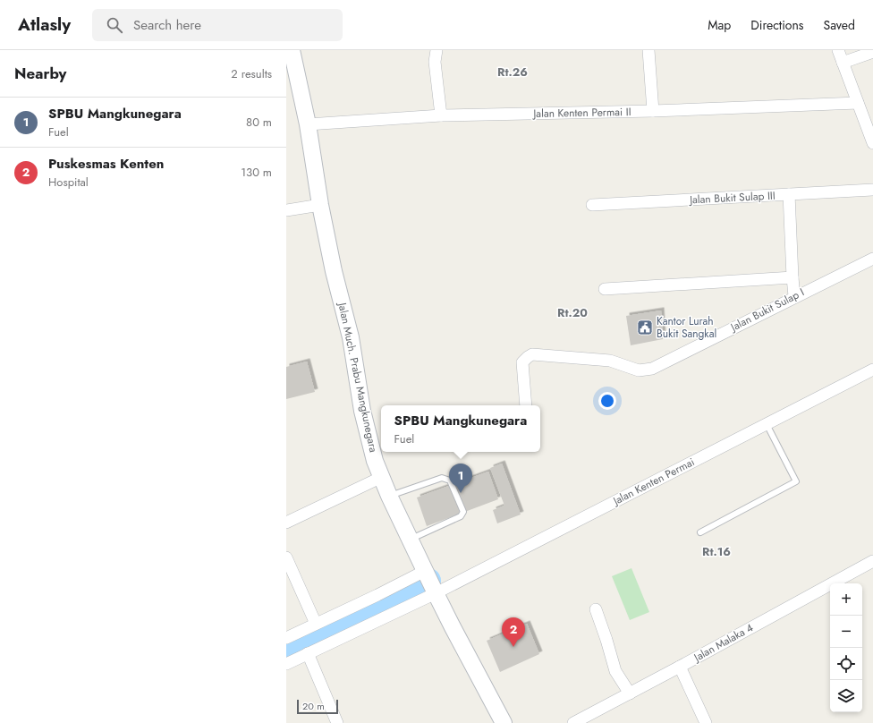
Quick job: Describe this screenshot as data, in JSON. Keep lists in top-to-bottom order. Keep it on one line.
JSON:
{"streets":{"main road":["Jalan Much. Prabu Mangkunegara"],"street":["Jalan Kenten Permai II","Jalan Bukit Sulap III","Jalan Bukit Sulap I","Jalan Kenten Permai","Jalan Malaka 4"]},"crossings":[["Jalan Kenten Permai II","Jalan Much. Prabu Mangkunegara"],["Jalan Much. Prabu Mangkunegara","Jalan Kenten Permai"]],"districts":["Rt.26","Rt.20","Rt.16"],"places":{"public building":["Kantor Lurah Bukit Sangkal"]},"scale_bar":"20 m","page":{"header":"Atlasly","search":"Search here","nav":["Map","Directions","Saved"],"heading":["Nearby","2 results"],"list":[{"mark":"1","name":"SPBU Mangkunegara","note":"Fuel","value":"80 m"},{"mark":"2","name":"Puskesmas Kenten","note":"Hospital","value":"130 m"}],"popup":["SPBU Mangkunegara","Fuel"],"pins":["1","2"],"map_buttons":["+","−"],"scale":"20 m"}}
